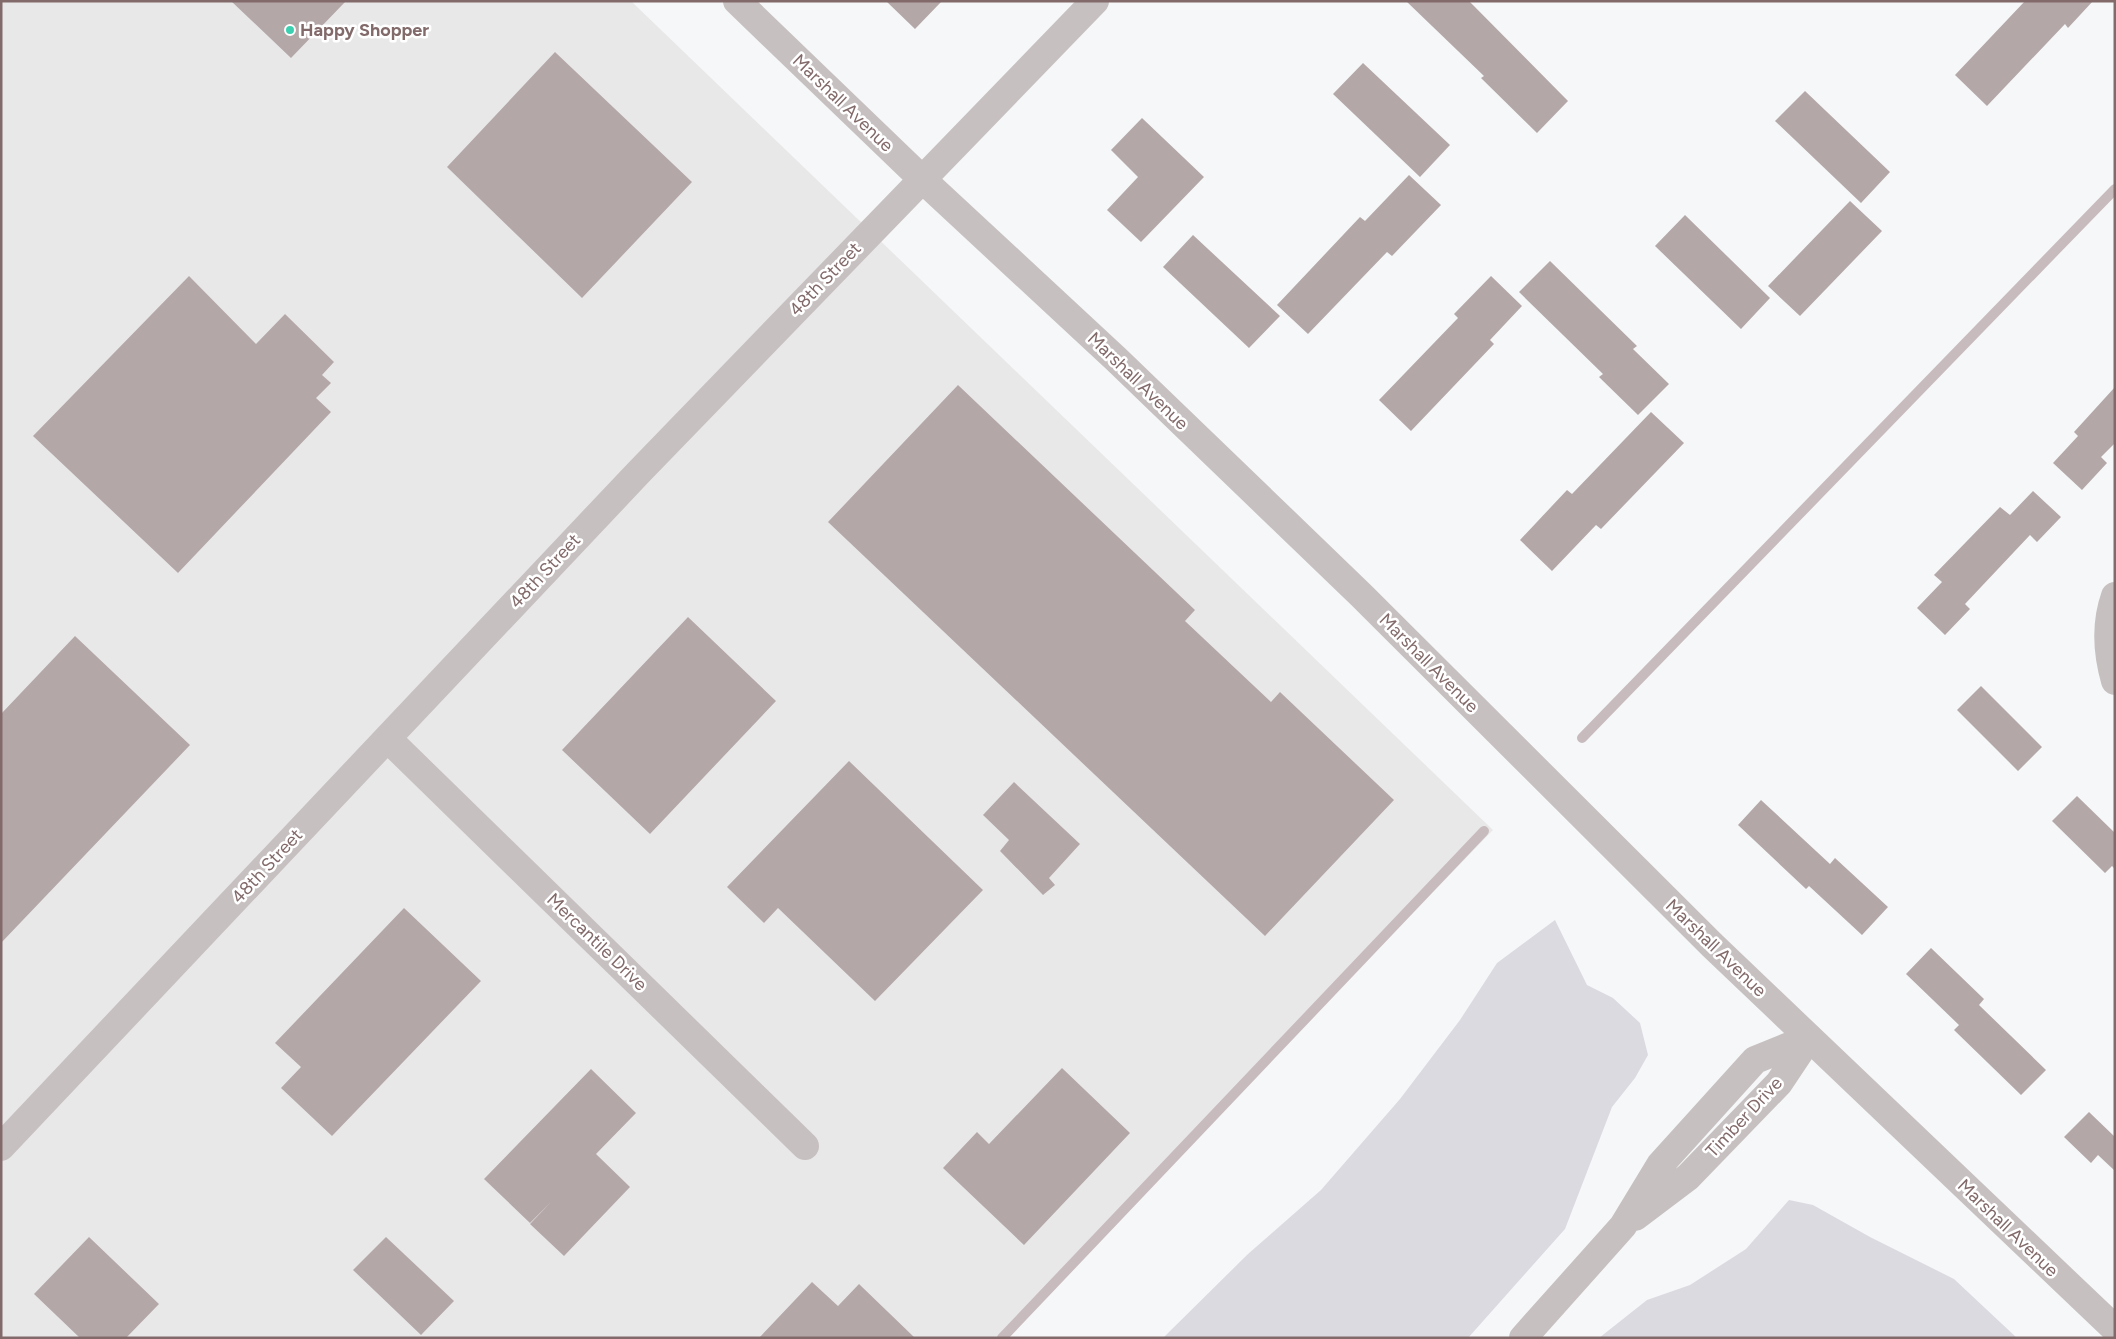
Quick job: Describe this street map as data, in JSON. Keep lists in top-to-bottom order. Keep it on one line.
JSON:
{"streets":{"street":["Marshall Avenue","48th Street","Mercantile Drive","Timber Drive"]},"crossings":[["Marshall Avenue","48th Street"],["Marshall Avenue","Timber Drive"],["48th Street","Mercantile Drive"]],"places":["Happy Shopper"]}
